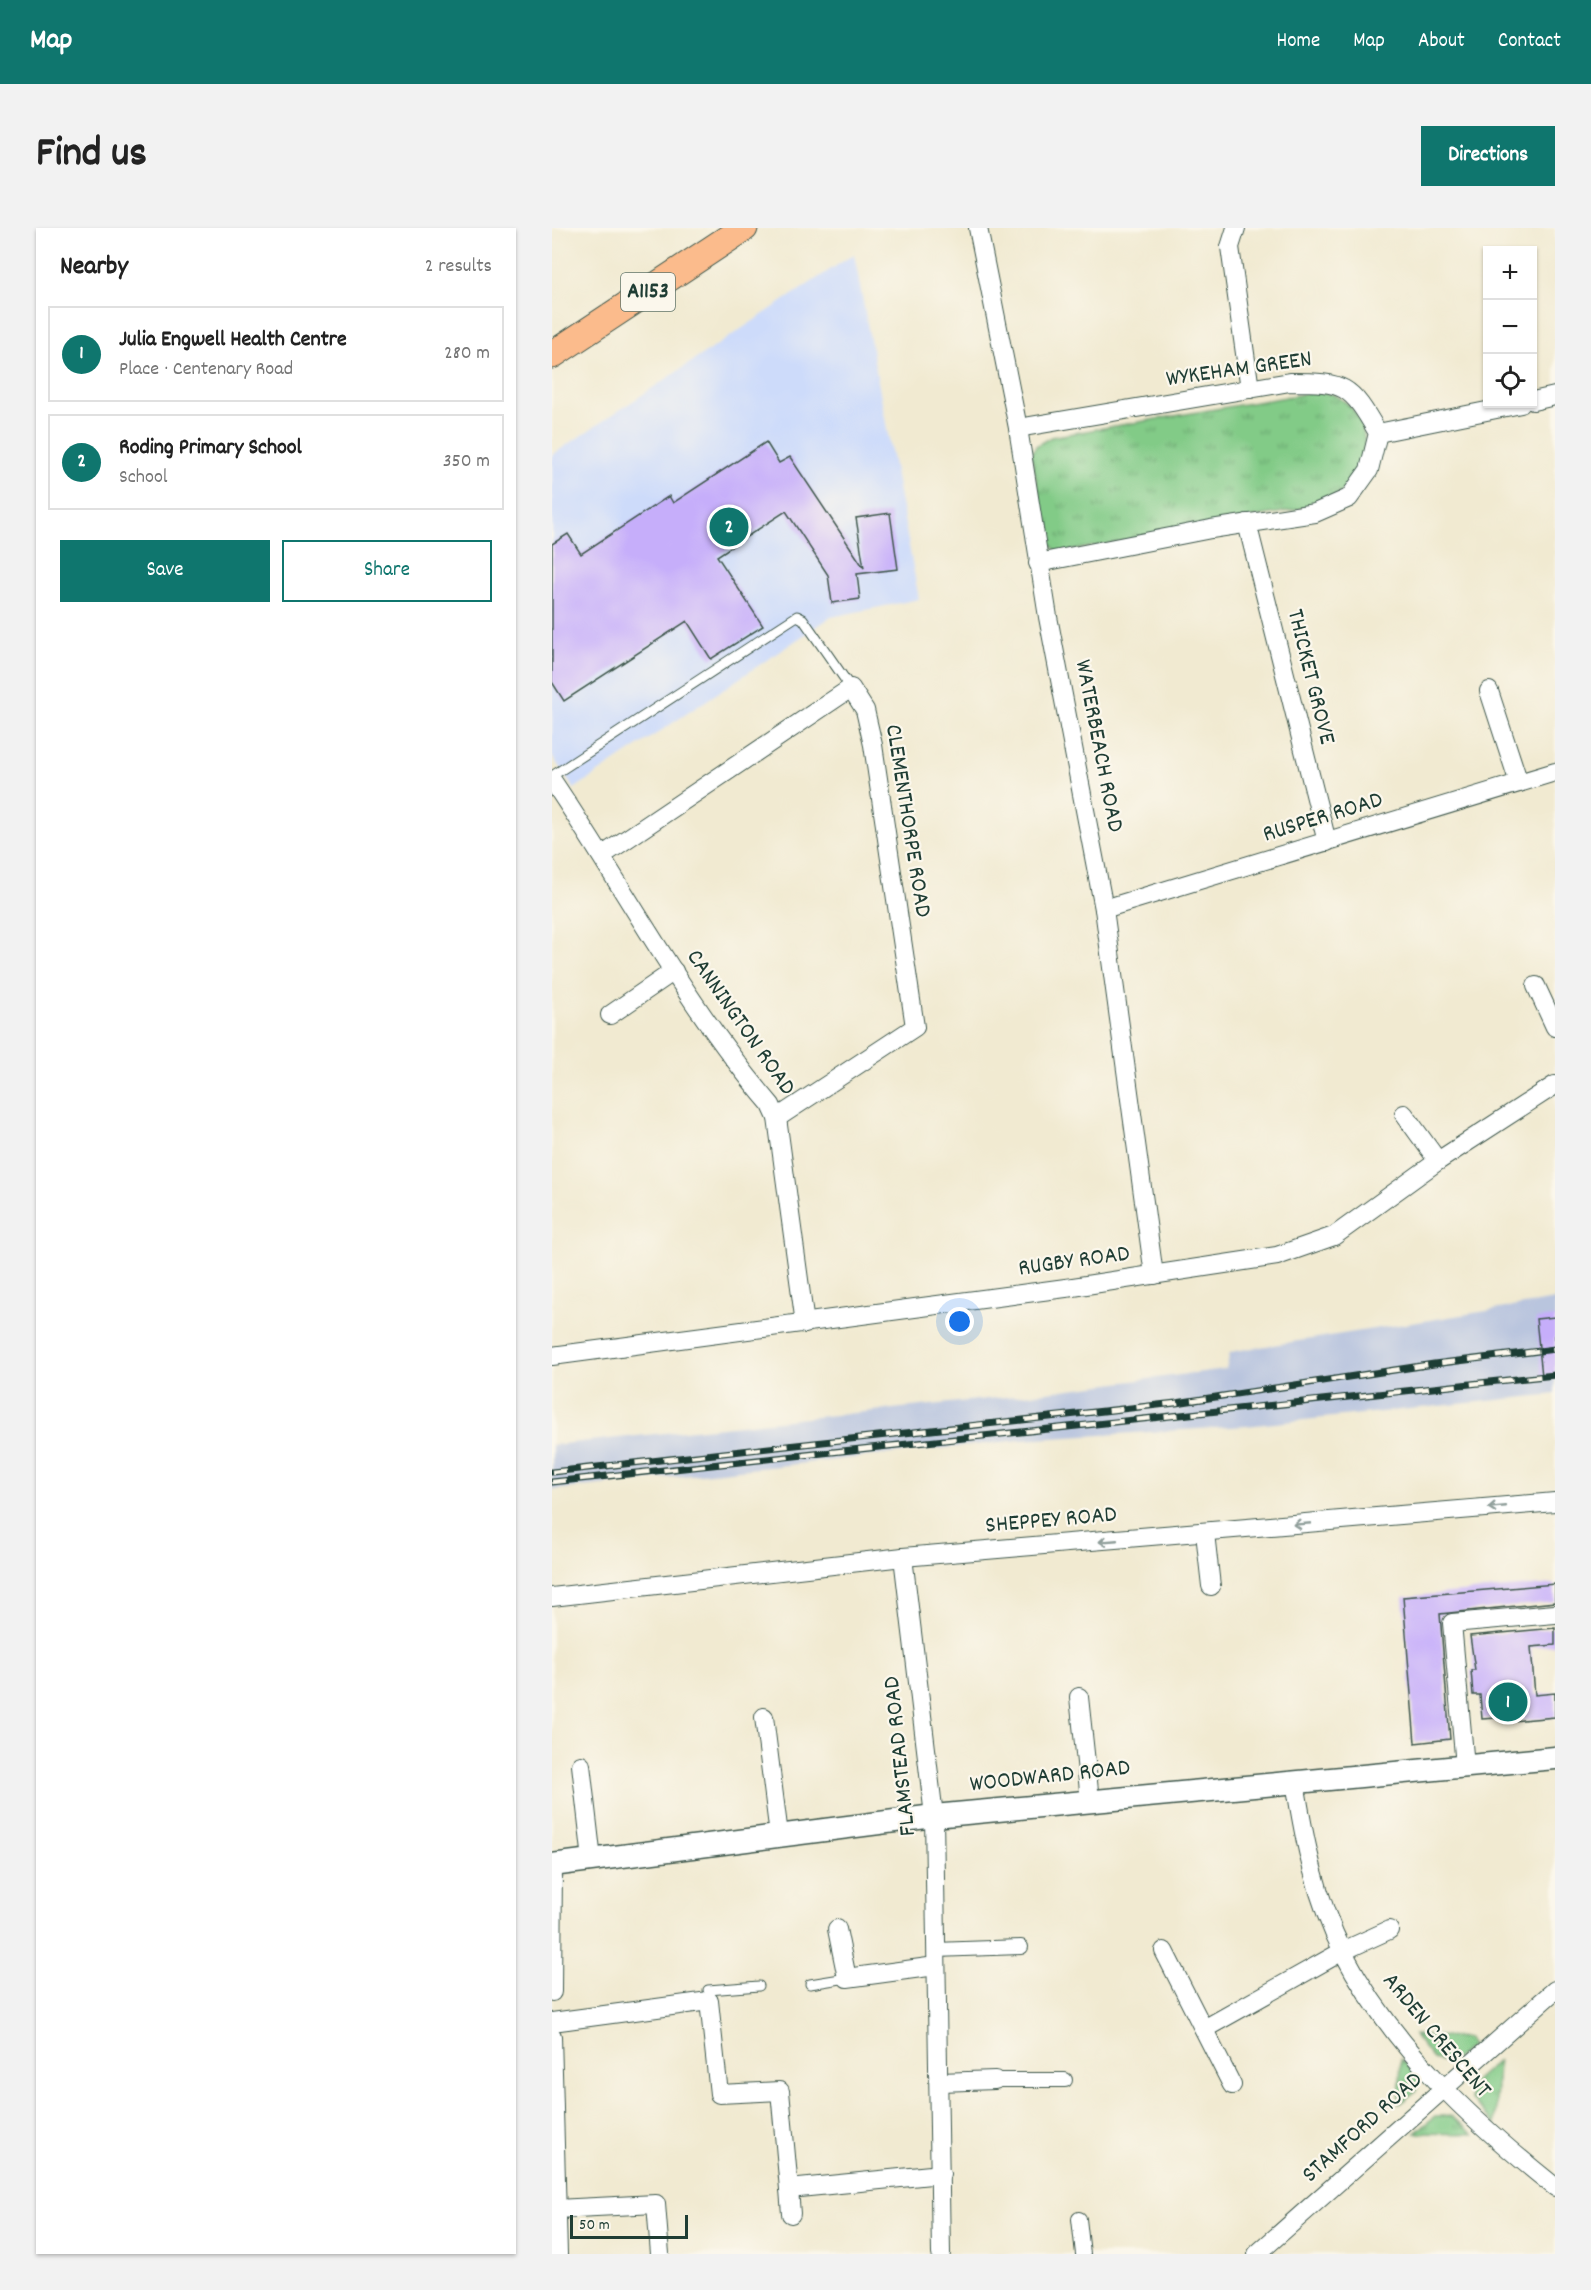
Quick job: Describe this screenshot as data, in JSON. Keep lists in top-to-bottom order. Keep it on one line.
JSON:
{"streets":{"main road":["A1153"],"street":["WYKEHAM GREEN","THICKET GROVE","WATERBEACH ROAD","RUSPER ROAD","CLEMENTHORPE ROAD","CANNINGTON ROAD","RUGBY ROAD","SHEPPEY ROAD","FLAMSTEAD ROAD","WOODWARD ROAD","ARDEN CRESCENT","STAMFORD ROAD"]},"crossings":[["WYKEHAM GREEN","WATERBEACH ROAD"],["THICKET GROVE","RUSPER ROAD"],["WATERBEACH ROAD","RUSPER ROAD"],["WATERBEACH ROAD","RUGBY ROAD"],["CLEMENTHORPE ROAD","CANNINGTON ROAD"],["CANNINGTON ROAD","RUGBY ROAD"],["SHEPPEY ROAD","FLAMSTEAD ROAD"],["FLAMSTEAD ROAD","WOODWARD ROAD"],["WOODWARD ROAD","ARDEN CRESCENT"],["ARDEN CRESCENT","STAMFORD ROAD"]],"one_way":["SHEPPEY ROAD"],"scale_bar":"50 m","page":{"header":"Map","nav":["Home","Map","About","Contact"],"title":"Find us","buttons":["Directions",["Save","Share"]],"heading":["Nearby","2 results"],"map_buttons":["+","−"],"list":[{"mark":"1","name":"Julia Engwell Health Centre","note":"Place · Centenary Road","value":"280 m"},{"mark":"2","name":"Roding Primary School","note":"School","value":"350 m"}],"pins":["2","1"],"scale":"50 m"}}
